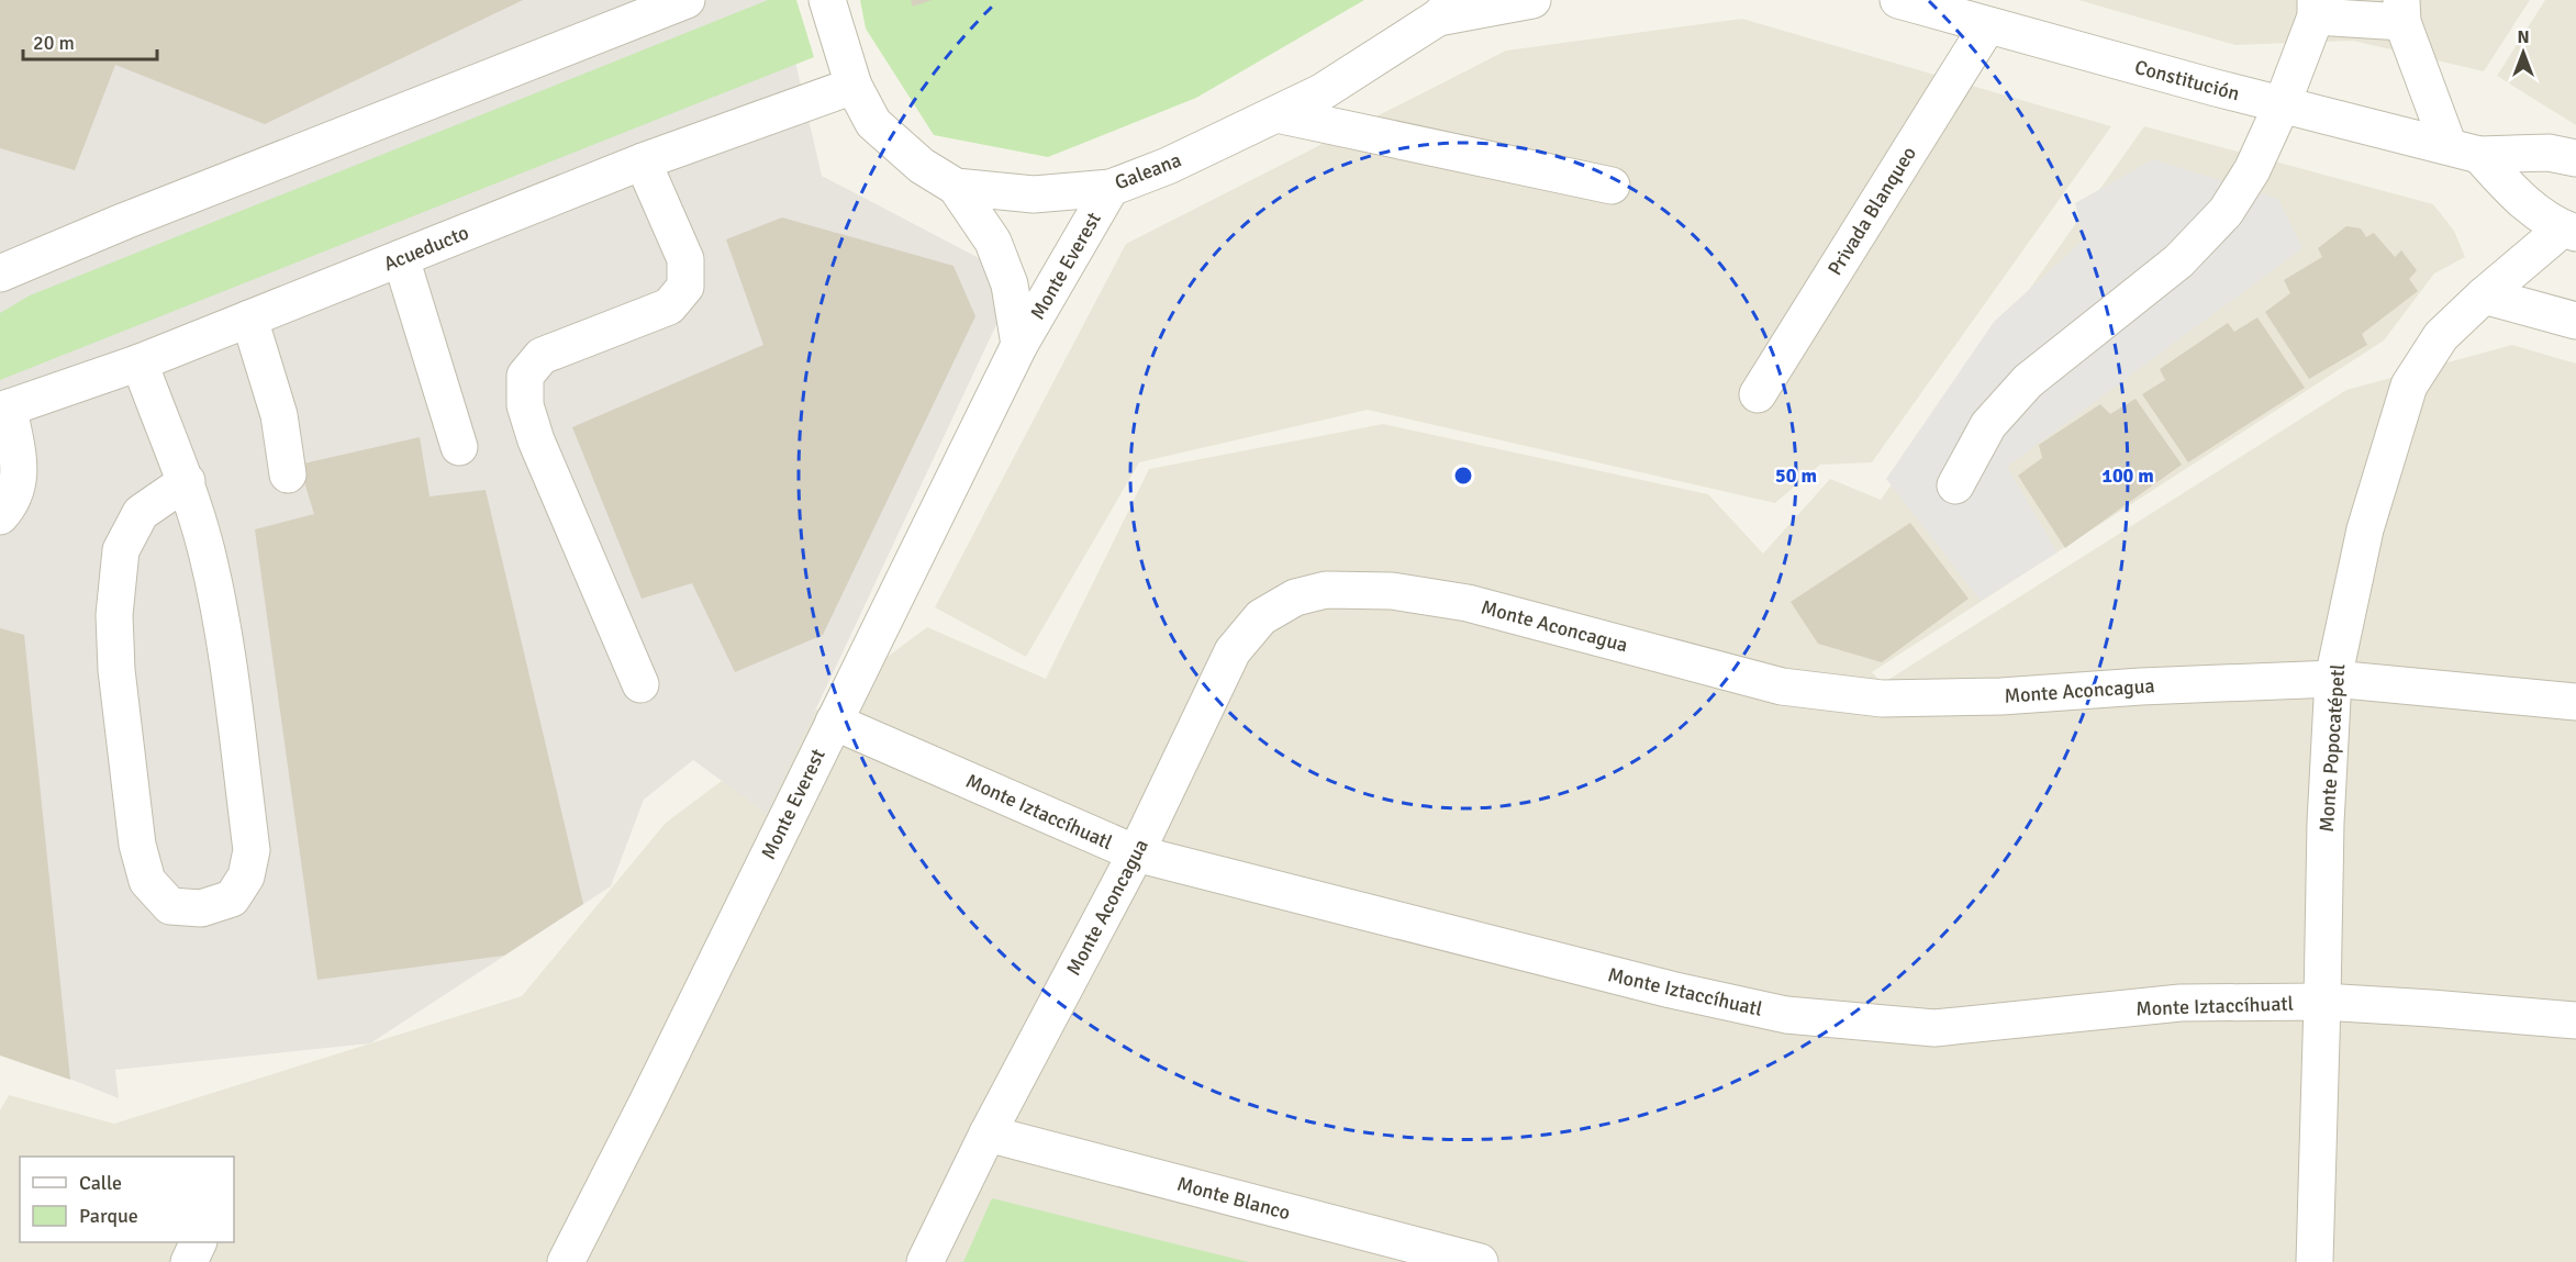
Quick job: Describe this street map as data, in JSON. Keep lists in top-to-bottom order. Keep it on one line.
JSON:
{"streets":{"street":["Constitución","Galeana","Privada Blanqueo","Acueducto","Monte Everest","Monte Aconcagua","Monte Popocatépetl","Monte Iztaccíhuatl","Monte Blanco"]},"crossings":[["Constitución","Privada Blanqueo"],["Galeana","Acueducto"],["Galeana","Monte Everest"],["Monte Everest","Monte Iztaccíhuatl"],["Monte Aconcagua","Monte Popocatépetl"],["Monte Aconcagua","Monte Iztaccíhuatl"],["Monte Aconcagua","Monte Blanco"],["Monte Popocatépetl","Monte Iztaccíhuatl"]],"legend":["Calle","Parque"],"scale_bar":"20 m","north":"top","rings":["50 m","100 m"]}
